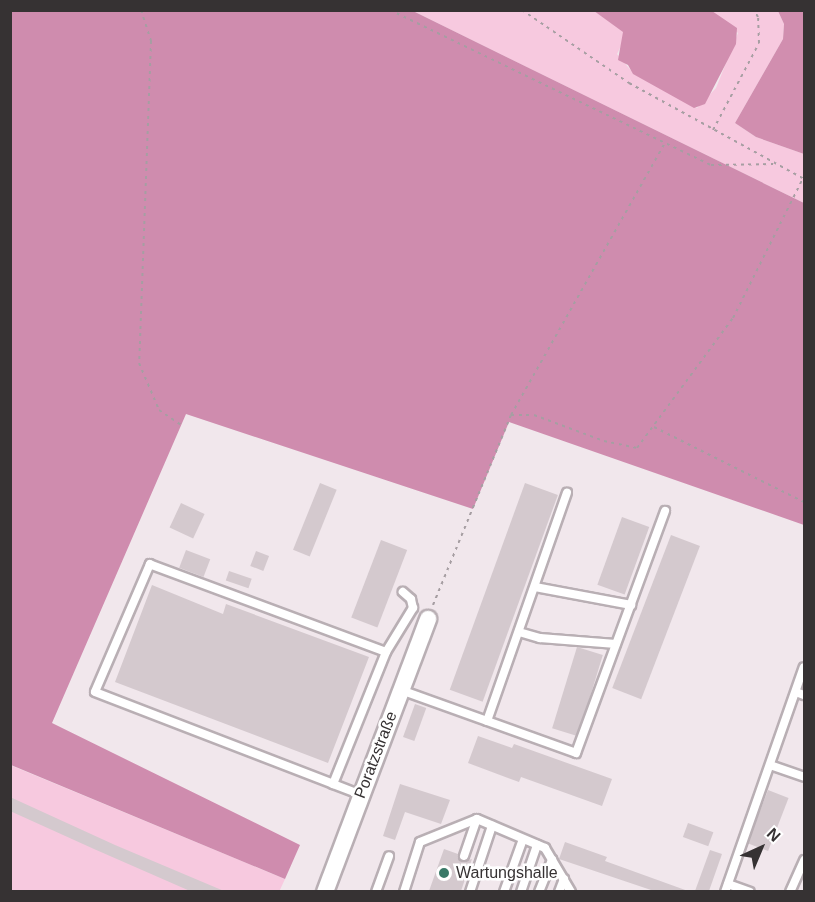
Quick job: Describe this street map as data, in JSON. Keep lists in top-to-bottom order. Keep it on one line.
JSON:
{"streets":{"street":["Poratzstraße"]},"places":["Wartungshalle"],"north":"top right"}
